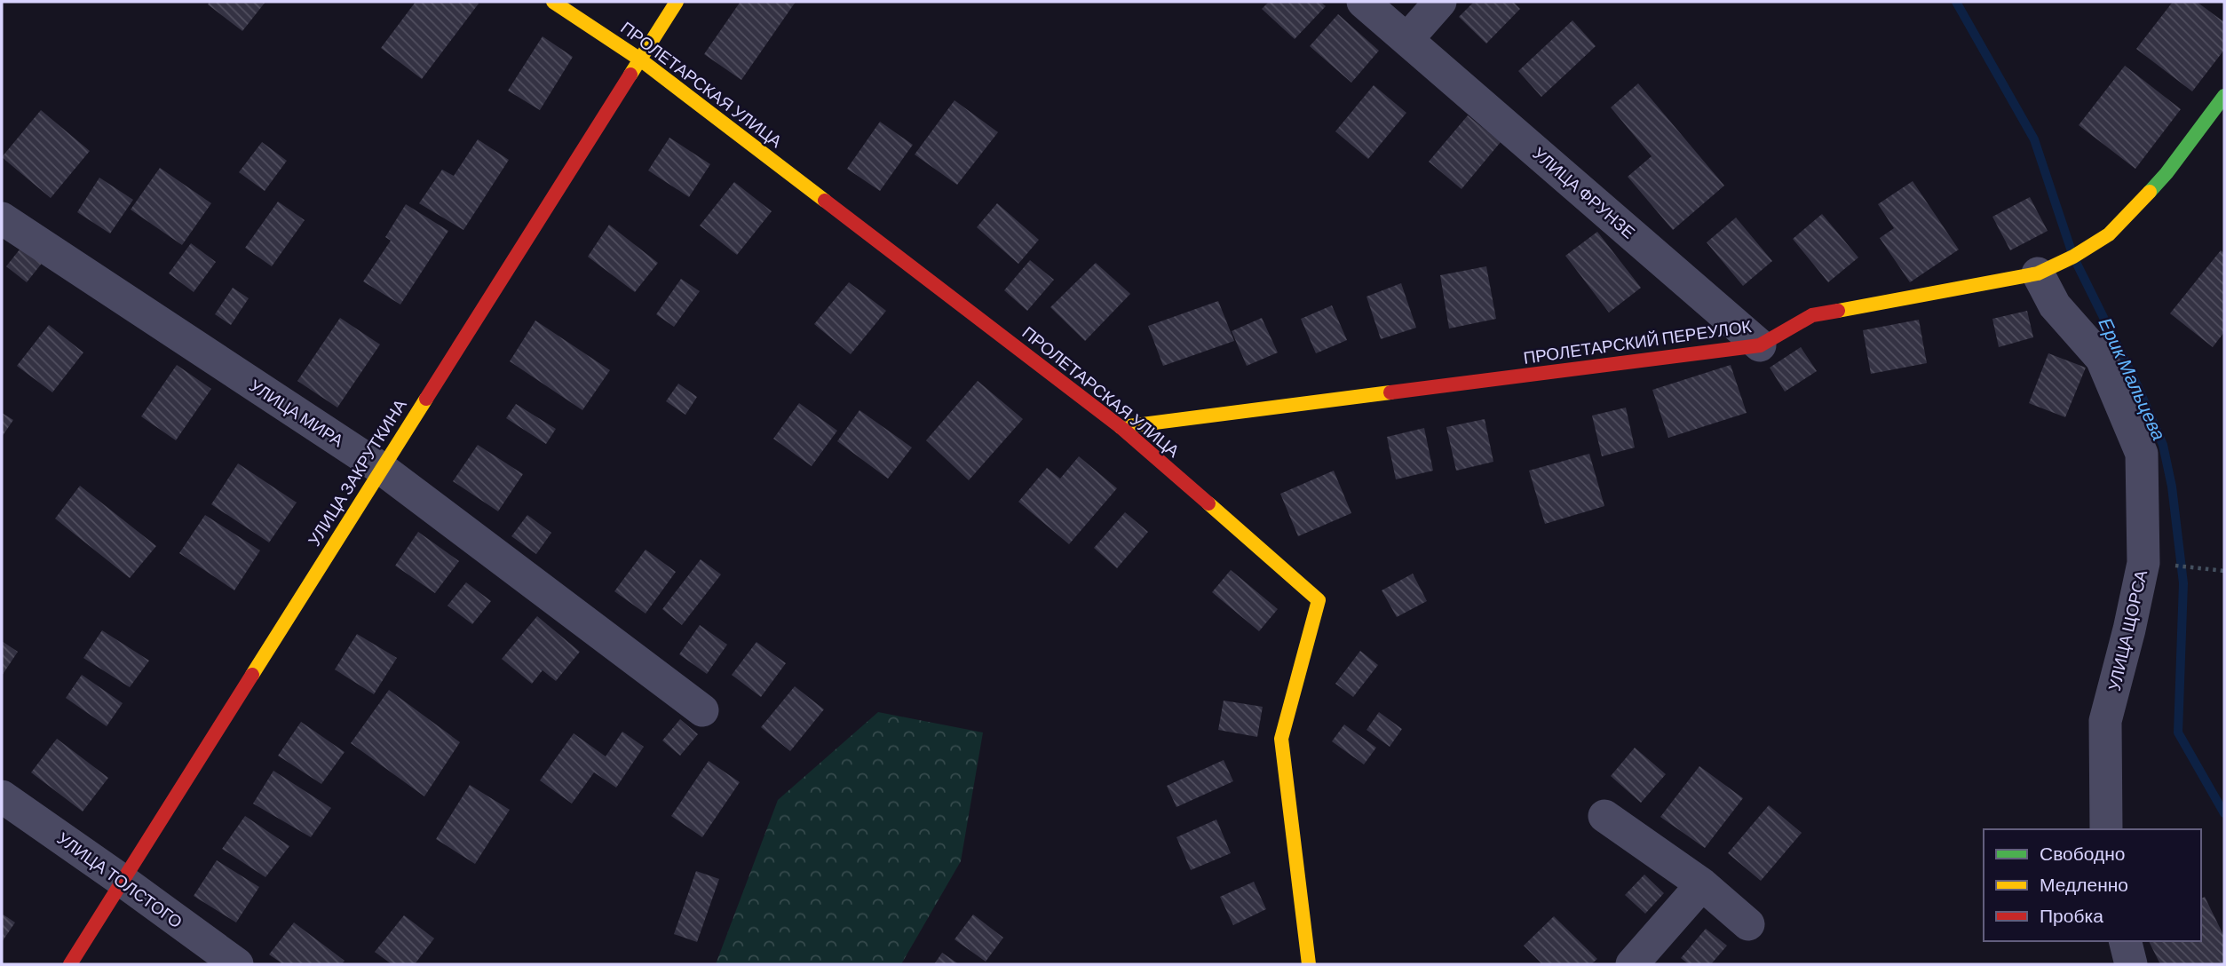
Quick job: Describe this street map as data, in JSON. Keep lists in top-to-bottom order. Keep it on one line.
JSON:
{"streets":{"street":["ПРОЛЕТАРСКАЯ УЛИЦА","УЛИЦА ФРУНЗЕ","ПРОЛЕТАРСКИЙ ПЕРЕУЛОК","УЛИЦА МИРА","УЛИЦА ЗАКРУТКИНА","УЛИЦА ЩОРСА","УЛИЦА ТОЛСТОГО"]},"crossings":[["ПРОЛЕТАРСКАЯ УЛИЦА","ПРОЛЕТАРСКИЙ ПЕРЕУЛОК"],["ПРОЛЕТАРСКАЯ УЛИЦА","УЛИЦА ЗАКРУТКИНА"],["УЛИЦА ФРУНЗЕ","ПРОЛЕТАРСКИЙ ПЕРЕУЛОК"],["ПРОЛЕТАРСКИЙ ПЕРЕУЛОК","УЛИЦА ЩОРСА"],["УЛИЦА МИРА","УЛИЦА ЗАКРУТКИНА"],["УЛИЦА ЗАКРУТКИНА","УЛИЦА ТОЛСТОГО"]],"water":["Ерик Мальцева"],"legend":["Свободно","Медленно","Пробка"]}
